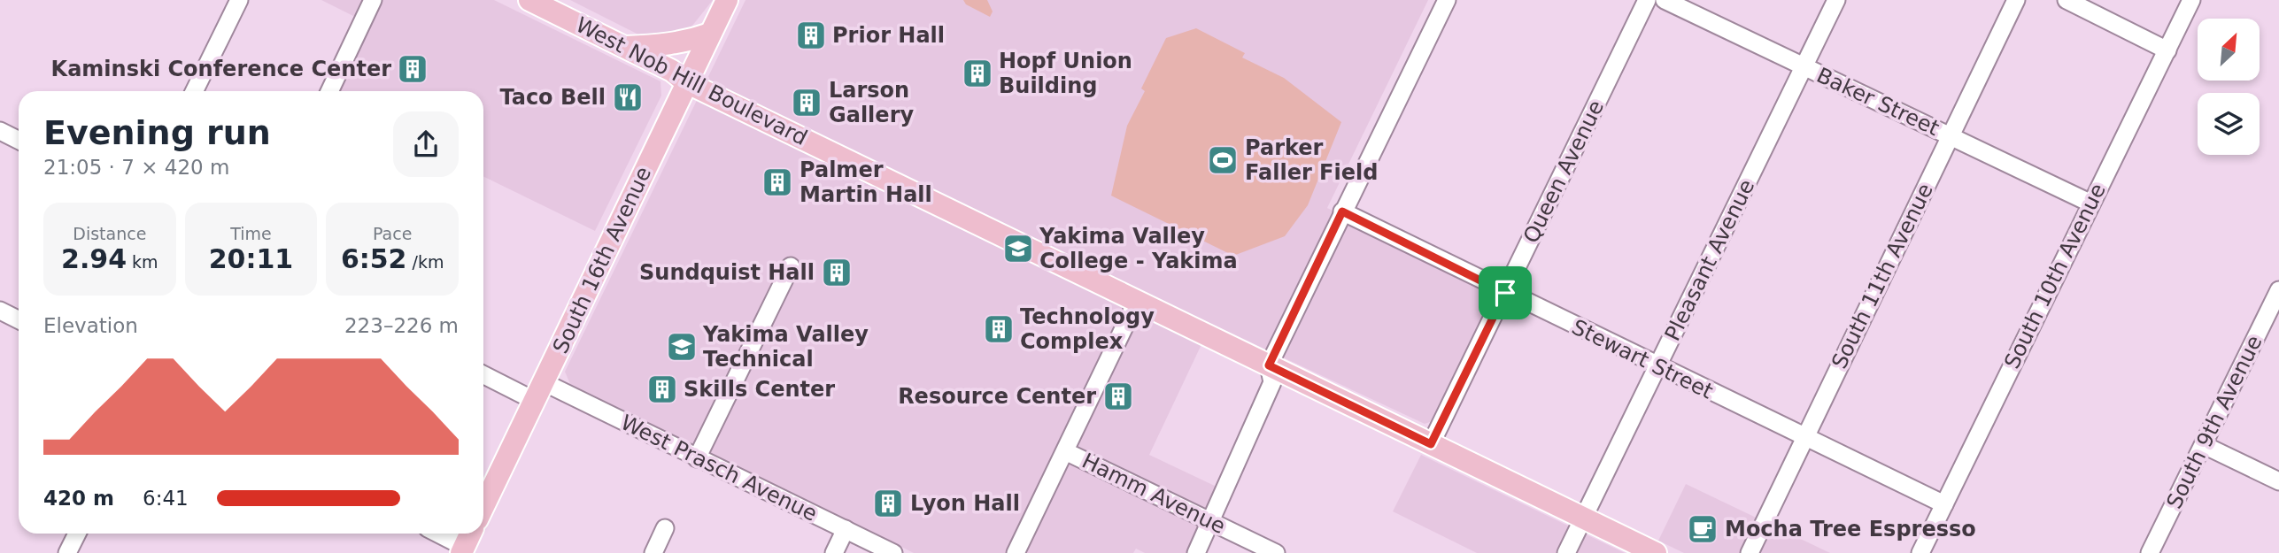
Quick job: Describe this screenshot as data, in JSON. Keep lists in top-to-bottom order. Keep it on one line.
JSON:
{"streets":{"main road":["West Nob Hill Boulevard","South 16th Avenue"],"street":["Baker Street","Queen Avenue","Pleasant Avenue","South 11th Avenue","South 10th Avenue","Stewart Street","South 9th Avenue","West Prasch Avenue","Hamm Avenue"]},"crossings":[["West Nob Hill Boulevard","Queen Avenue"],["West Nob Hill Boulevard","South 16th Avenue"],["West Nob Hill Boulevard","Pleasant Avenue"],["Baker Street","Pleasant Avenue"],["Baker Street","South 11th Avenue"],["Baker Street","South 10th Avenue"],["Queen Avenue","Stewart Street"],["South 16th Avenue","West Prasch Avenue"],["Pleasant Avenue","Stewart Street"],["South 11th Avenue","Stewart Street"],["South 10th Avenue","Stewart Street"]],"places":{"building":["Prior Hall","Kaminski Conference Center","Hopf Union Building","Larson Gallery","Palmer Martin Hall","Sundquist Hall","Technology Complex","Skills Center","Resource Center","Lyon Hall"],"restaurant":["Taco Bell"],"sports":["Parker Faller Field"],"school or university":["Yakima Valley College - Yakima","Yakima Valley Technical"],"cafe":["Mocha Tree Espresso"]},"north":"top right","page":{"heading":["Evening run","21:05 · 7 × 420 m"],"stats":[["Distance","2.94 km"],["Time","20:11"],["Pace","6:52 /km"]],"chart":["Elevation","223–226 m"],"list":[{"name":"420 m","note":"6:41"}]}}
